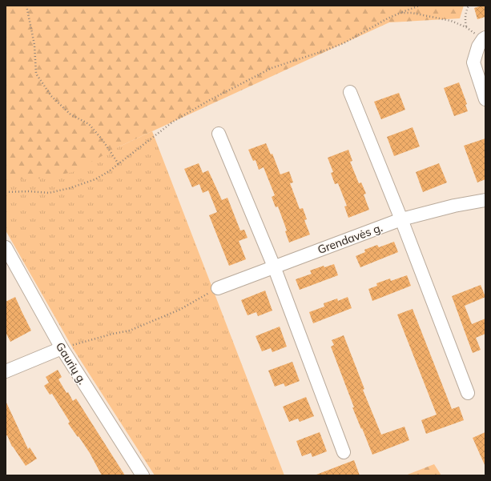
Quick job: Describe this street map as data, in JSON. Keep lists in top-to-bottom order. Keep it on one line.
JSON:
{"streets":{"street":["Grendavės g.","Gaurių g."]}}
